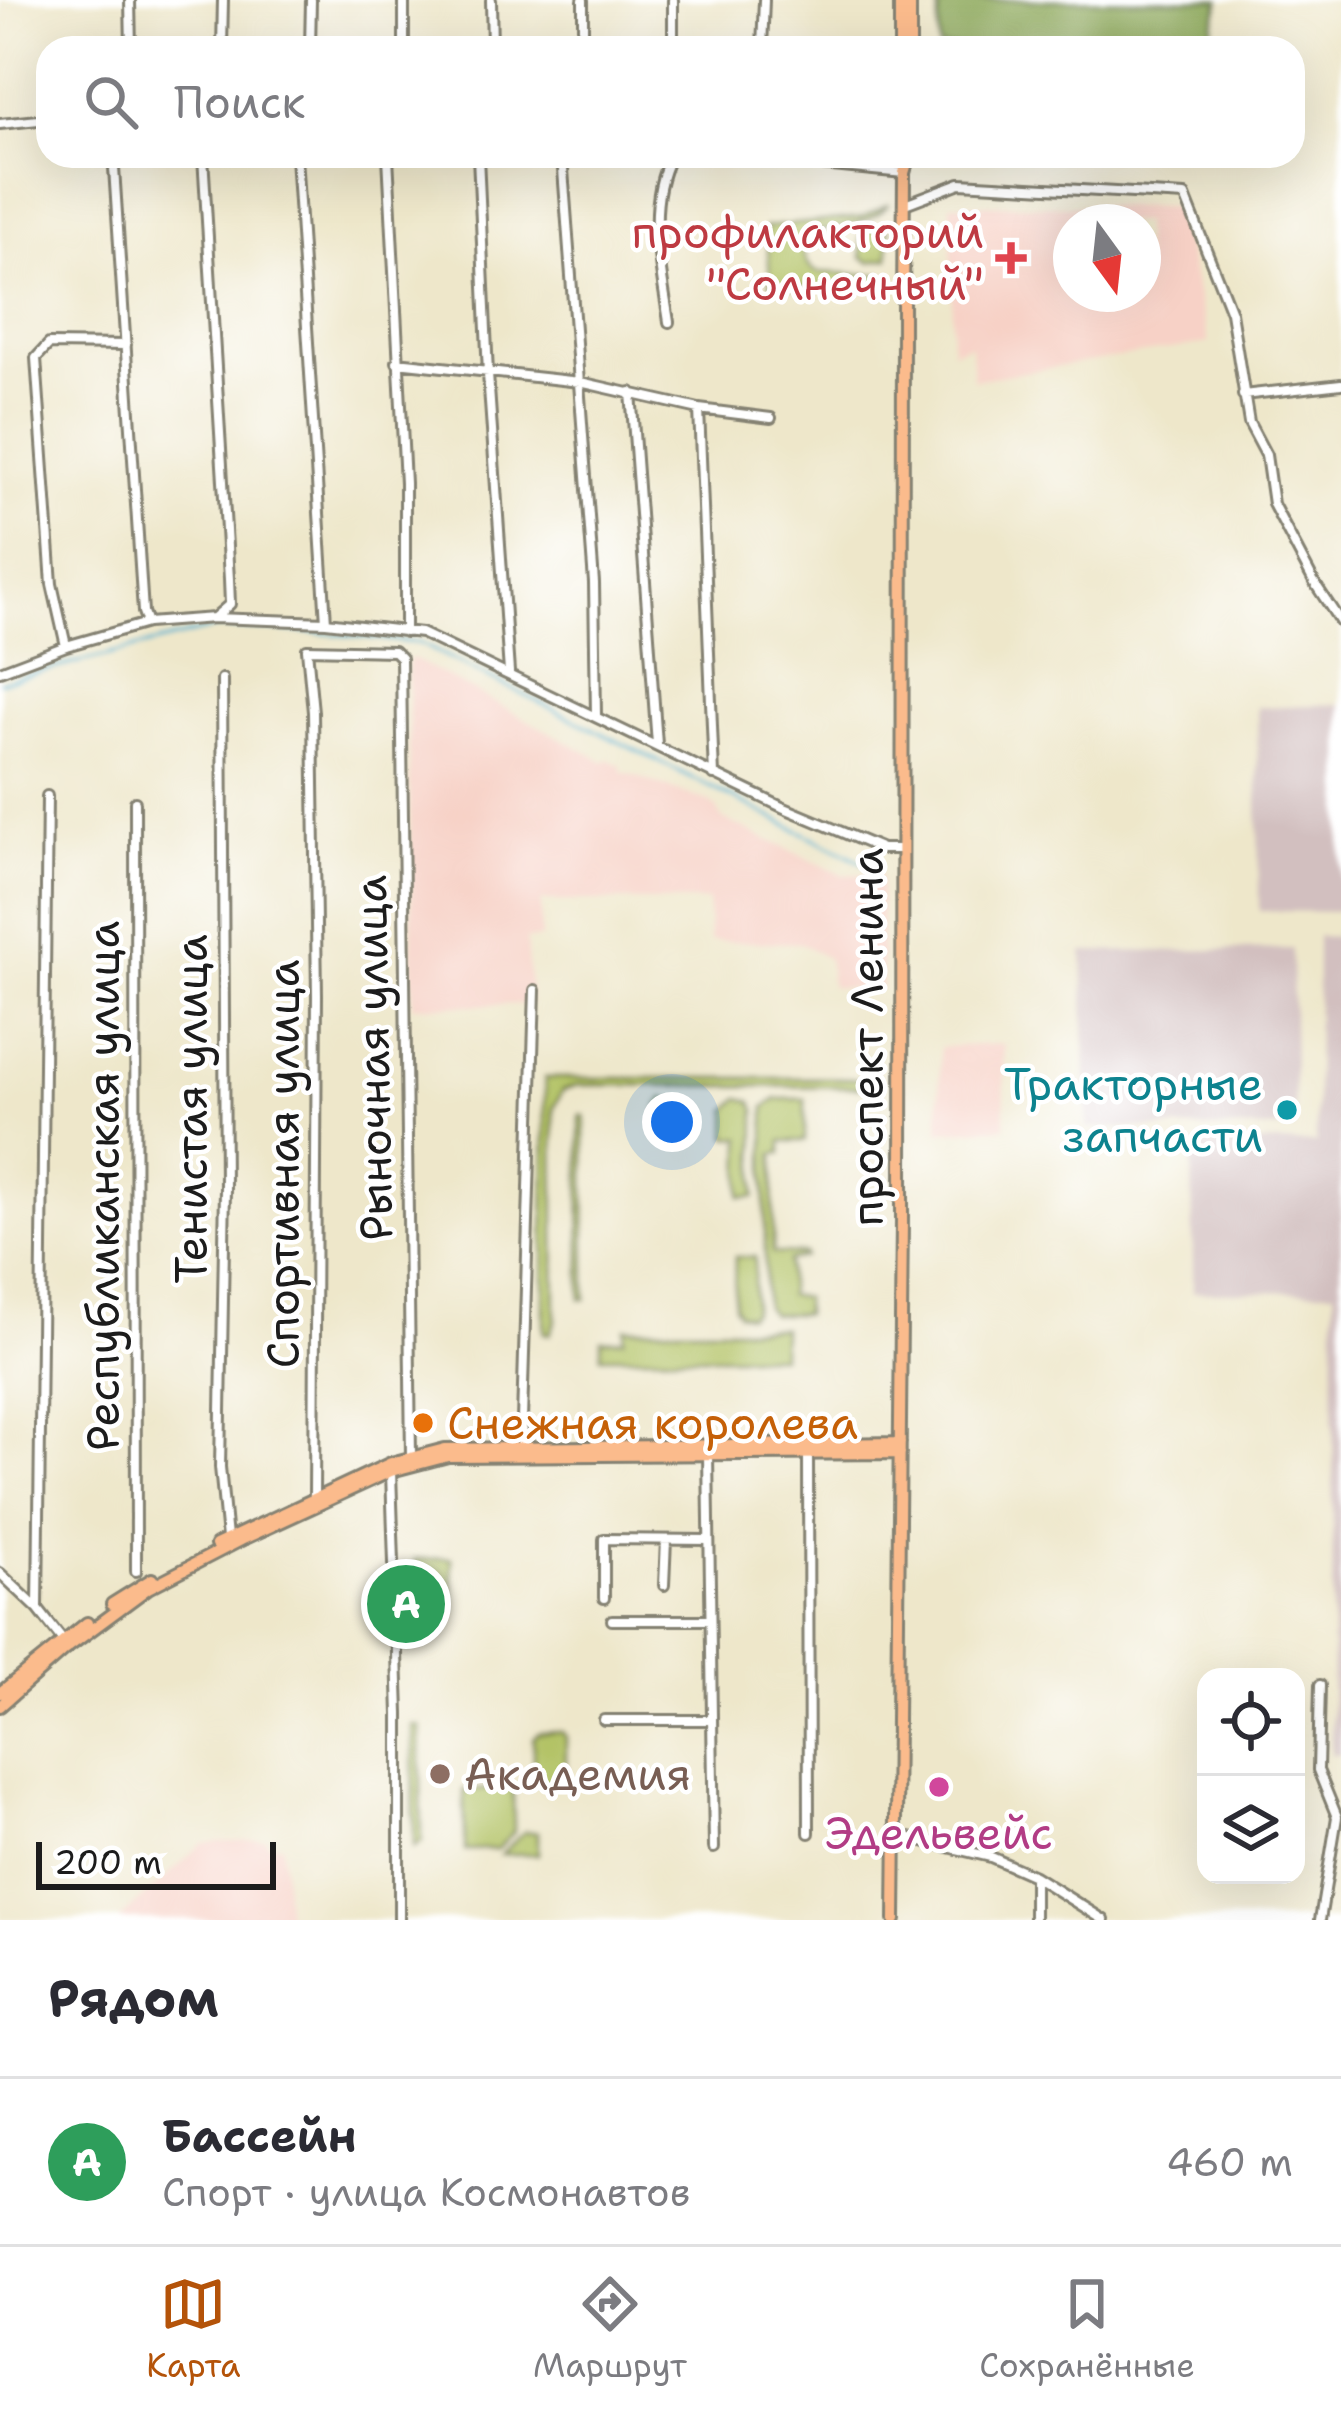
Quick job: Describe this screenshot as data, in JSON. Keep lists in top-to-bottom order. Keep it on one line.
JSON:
{"streets":{"main road":["проспект Ленина"],"street":["Рыночная улица","Тенистая улица","Спортивная улица","Республиканская улица"]},"crossings":[["Рыночная улица","Спортивная улица"]],"places":{"health":["профилакторий \"Солнечный\""],"other":["Тракторные запчасти","Снежная королева","Академия","Эдельвейс"]},"scale_bar":"200 m","north":"bottom","page":{"search":"Поиск","pins":"A","scale":"200 m","heading":"Рядом","list":[{"mark":"A","name":"Бассейн","note":"Спорт · улица Космонавтов","value":"460 m"}],"nav":["Карта","Маршрут","Сохранённые"]}}
